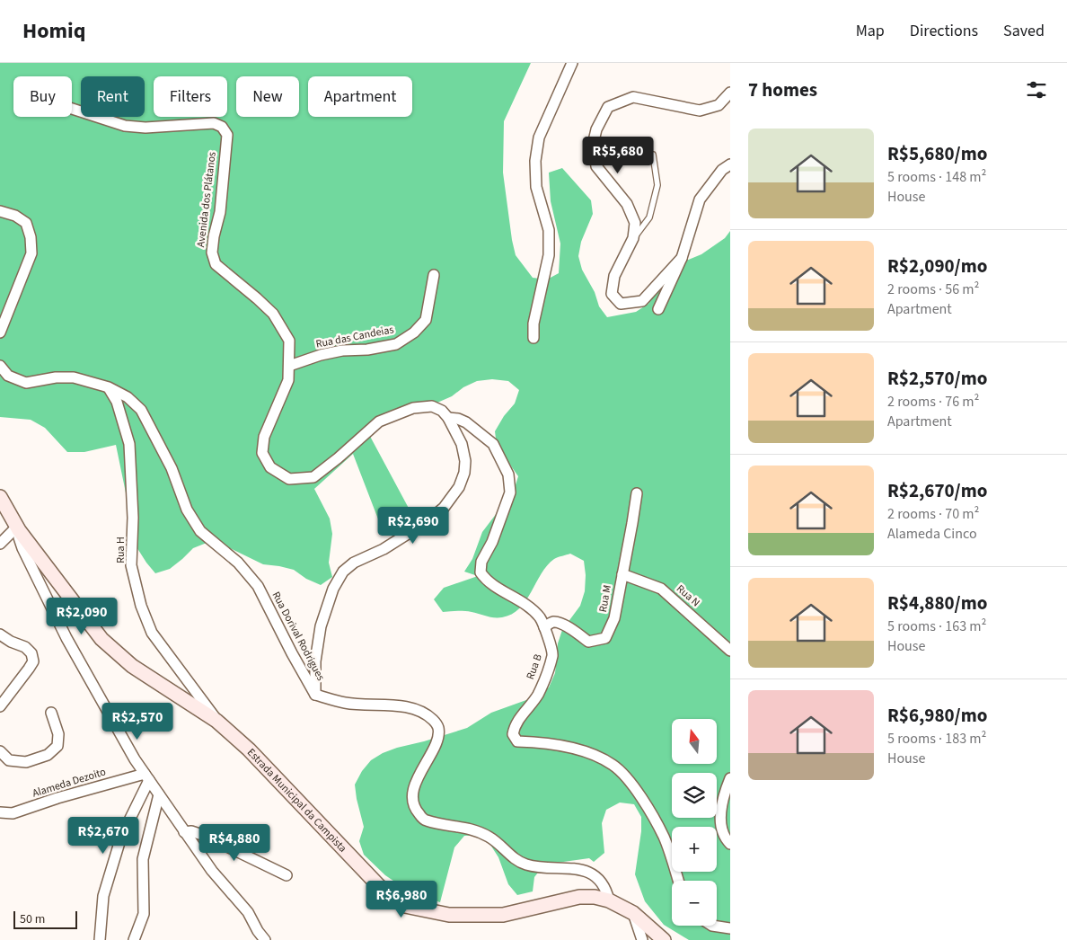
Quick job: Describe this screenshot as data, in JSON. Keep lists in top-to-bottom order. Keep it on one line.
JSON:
{"streets":{"main road":["Estrada Municipal da Campista"],"street":["Avenida dos Plátanos","Rua das Candeias","Rua H","Rua N","Rua M","Rua Dorival Rodrigues","Rua B","Alameda Dezoito"]},"crossings":[["Avenida dos Plátanos","Rua das Candeias"],["Avenida dos Plátanos","Rua B"],["Rua H","Rua Dorival Rodrigues"],["Rua H","Estrada Municipal da Campista"],["Rua N","Rua M"],["Rua M","Rua B"],["Rua Dorival Rodrigues","Estrada Municipal da Campista"]],"scale_bar":"50 m","north":"top","page":{"header":"Homiq","nav":["Map","Directions","Saved"],"heading":"7 homes","chip":["Buy","Rent","Filters","New","Apartment"],"list":[{"name":"R$5,680/mo","note":"5 rooms · 148 m² · House"},{"name":"R$2,090/mo","note":"2 rooms · 56 m² · Apartment"},{"name":"R$2,570/mo","note":"2 rooms · 76 m² · Apartment"},{"name":"R$2,670/mo","note":"2 rooms · 70 m² · Alameda Cinco"},{"name":"R$4,880/mo","note":"5 rooms · 163 m² · House"},{"name":"R$6,980/mo","note":"5 rooms · 183 m² · House"}],"price":["R$5,680","R$2,690","R$2,090","R$2,570","R$2,670","R$4,880","R$6,980"],"map_buttons":["+","−"],"scale":"50 m"}}
